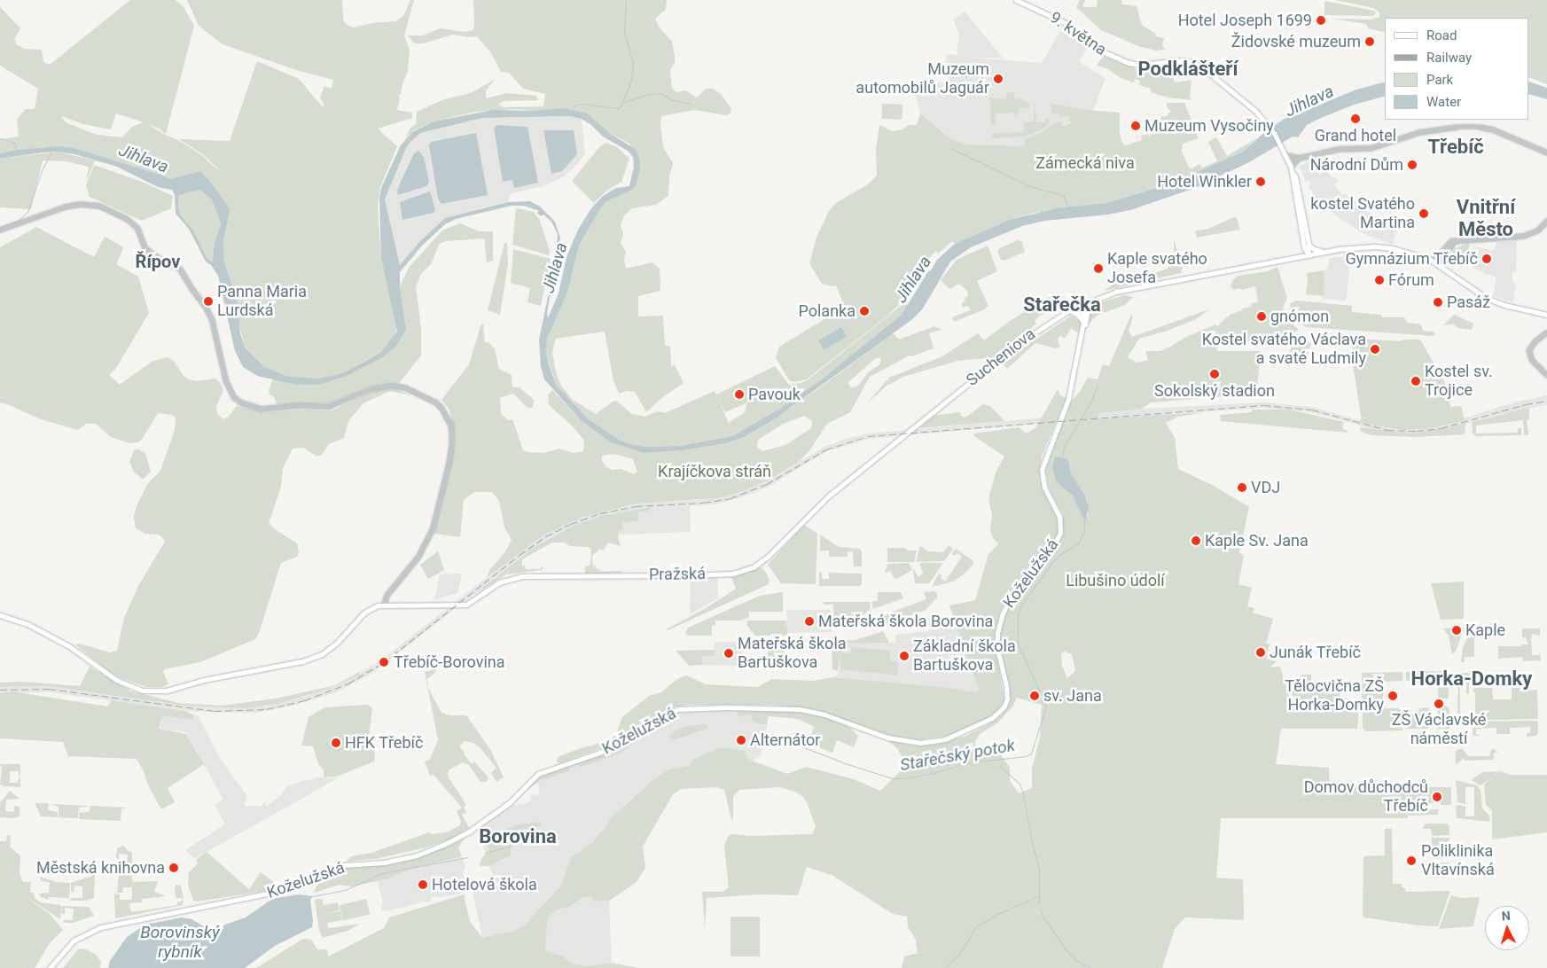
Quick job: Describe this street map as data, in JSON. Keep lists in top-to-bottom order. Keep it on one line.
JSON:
{"streets":{"main road":["9. května","Sucheniova","Koželužská","Pražská"]},"crossings":[["Sucheniova","Pražská"]],"districts":["Podklášteří","Třebíč","Vnitřní Město","Řípov","Stařečka","Horka-Domky","Borovina"],"water":["Jihlava","Stařečský potok","Borovinský rybník"],"parks":["Zámecká niva","Krajíčkova stráň","Libušino údolí"],"places":["Hotel Joseph 1699","Židovské muzeum","Muzeum automobilů Jaguár","Grand hotel","Muzeum Vysočiny","Národní Dům","Hotel Winkler","kostel Svatého Martina","Gymnázium Třebíč","Kaple svatého Josefa","Fórum","Panna Maria Lurdská","Pasáž","Polanka","gnómon","Kostel svatého Václava a svaté Ludmily","Sokolský stadion","Kostel sv. Trojice","Pavouk","VDJ","Kaple Sv. Jana","Mateřská škola Borovina","Kaple","Junák Třebíč","Mateřská škola Bartuškova","Základní škola Bartuškova","Třebíč-Borovina","sv. Jana","Tělocvična ZŠ Horka-Domky","ZŠ Václavské náměstí","Alternátor","HFK Třebíč","Domov důchodců Třebíč","Poliklinika Vltavínská","Městská knihovna","Hotelová škola"],"legend":["Road","Railway","Park","Water"],"north":"top"}
